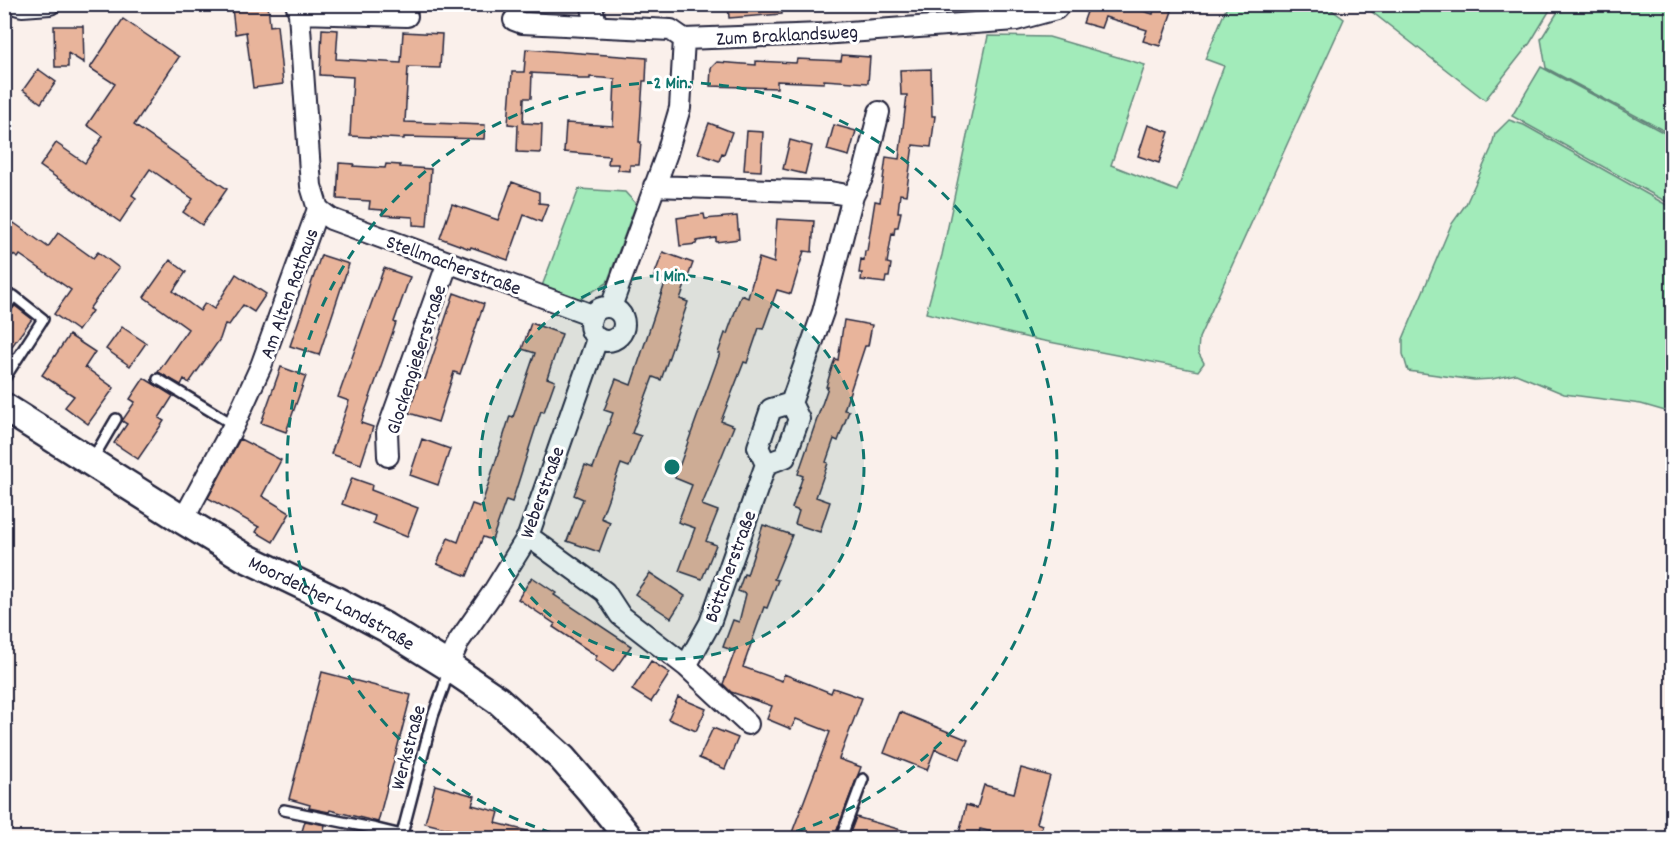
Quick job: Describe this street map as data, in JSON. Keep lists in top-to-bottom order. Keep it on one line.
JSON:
{"streets":{"main road":["Moordeicher Landstraße"],"street":["Zum Braklandsweg","Stellmacherstraße","Am Alten Rathaus","Glockengießerstraße","Weberstraße","Böttcherstraße"],"lane":["Werkstraße"]},"crossings":[["Stellmacherstraße","Am Alten Rathaus"],["Stellmacherstraße","Glockengießerstraße"],["Stellmacherstraße","Weberstraße"],["Am Alten Rathaus","Moordeicher Landstraße"],["Weberstraße","Moordeicher Landstraße"],["Weberstraße","Werkstraße"],["Moordeicher Landstraße","Werkstraße"]],"rings":["2 Min.","1 Min."]}
